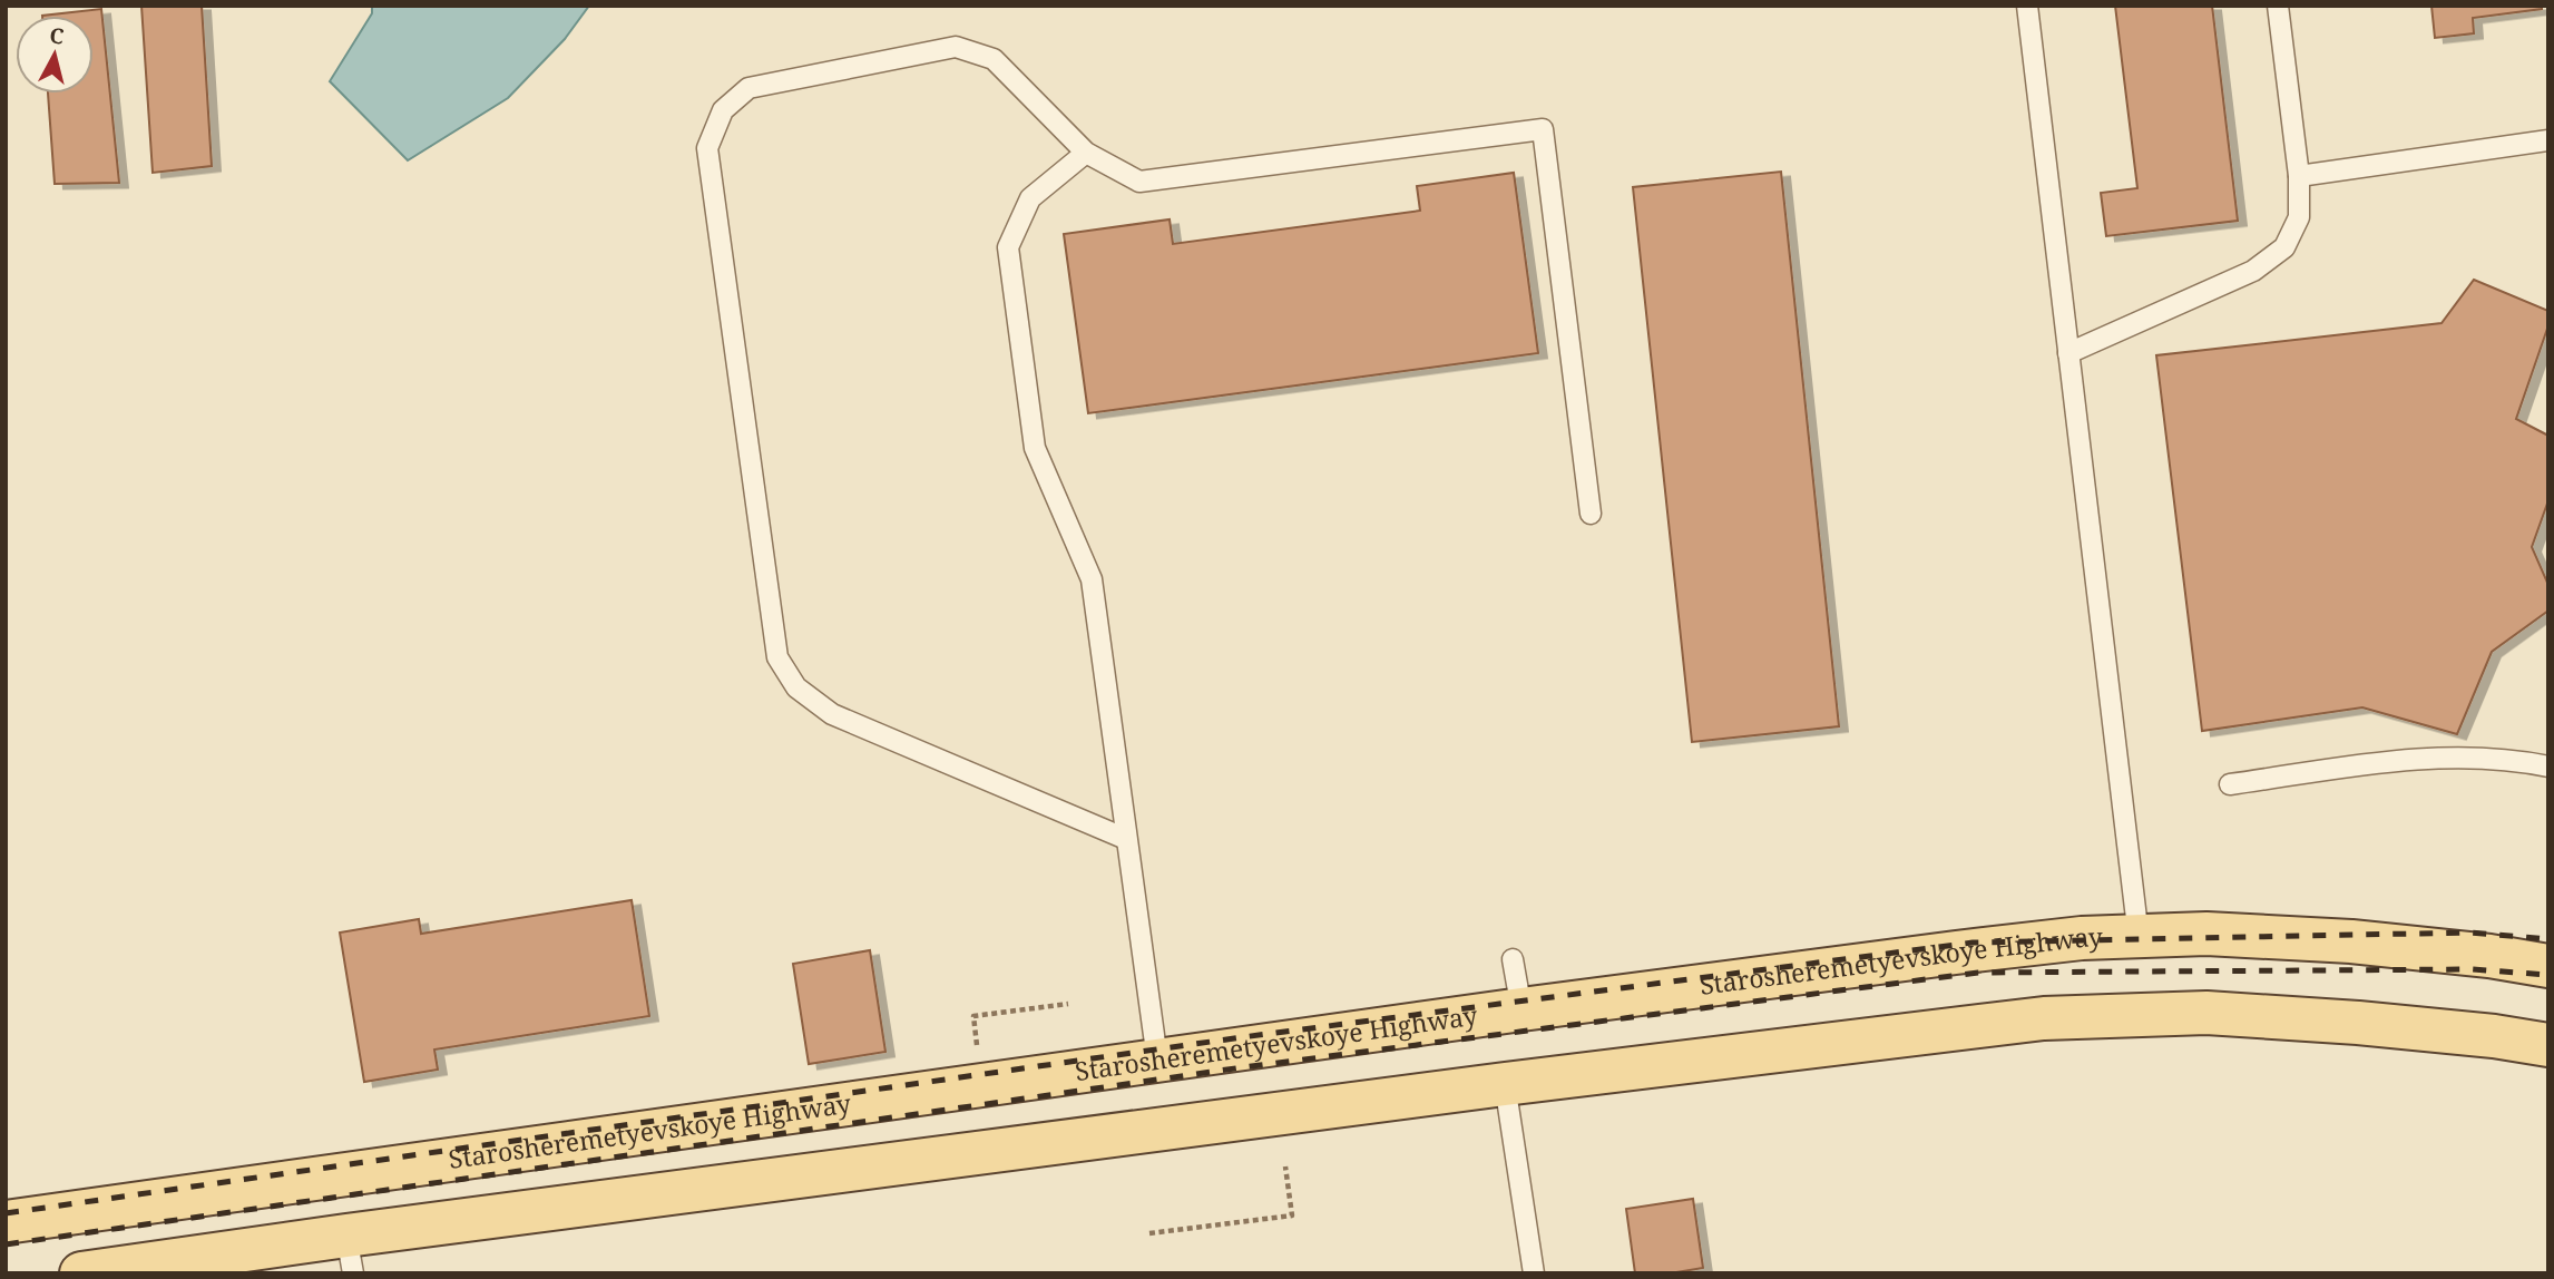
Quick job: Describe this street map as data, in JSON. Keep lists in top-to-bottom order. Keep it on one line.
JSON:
{"streets":{"main road":["Starosheremetyevskoye Highway"]},"north":"top"}
